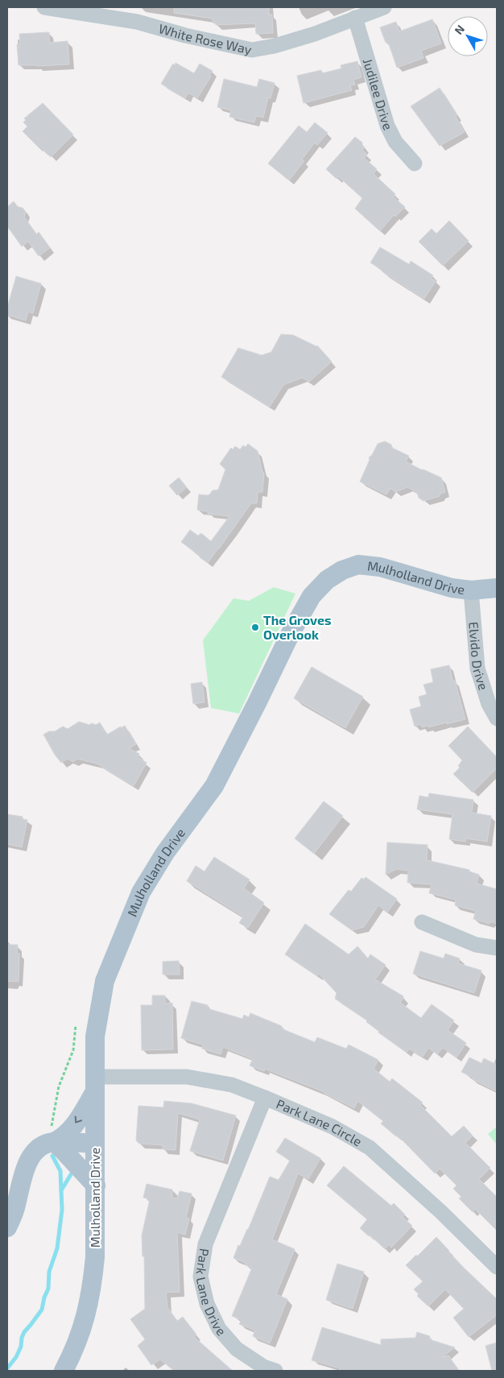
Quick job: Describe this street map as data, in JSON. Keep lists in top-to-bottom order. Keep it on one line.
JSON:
{"streets":{"main road":["Mulholland Drive"],"street":["White Rose Way","Judilee Drive","Elvido Drive","Park Lane Circle","Park Lane Drive"]},"crossings":[["White Rose Way","Judilee Drive"],["Mulholland Drive","Elvido Drive"],["Mulholland Drive","Park Lane Circle"],["Park Lane Circle","Park Lane Drive"]],"places":["The Groves Overlook"],"north":"top left"}
